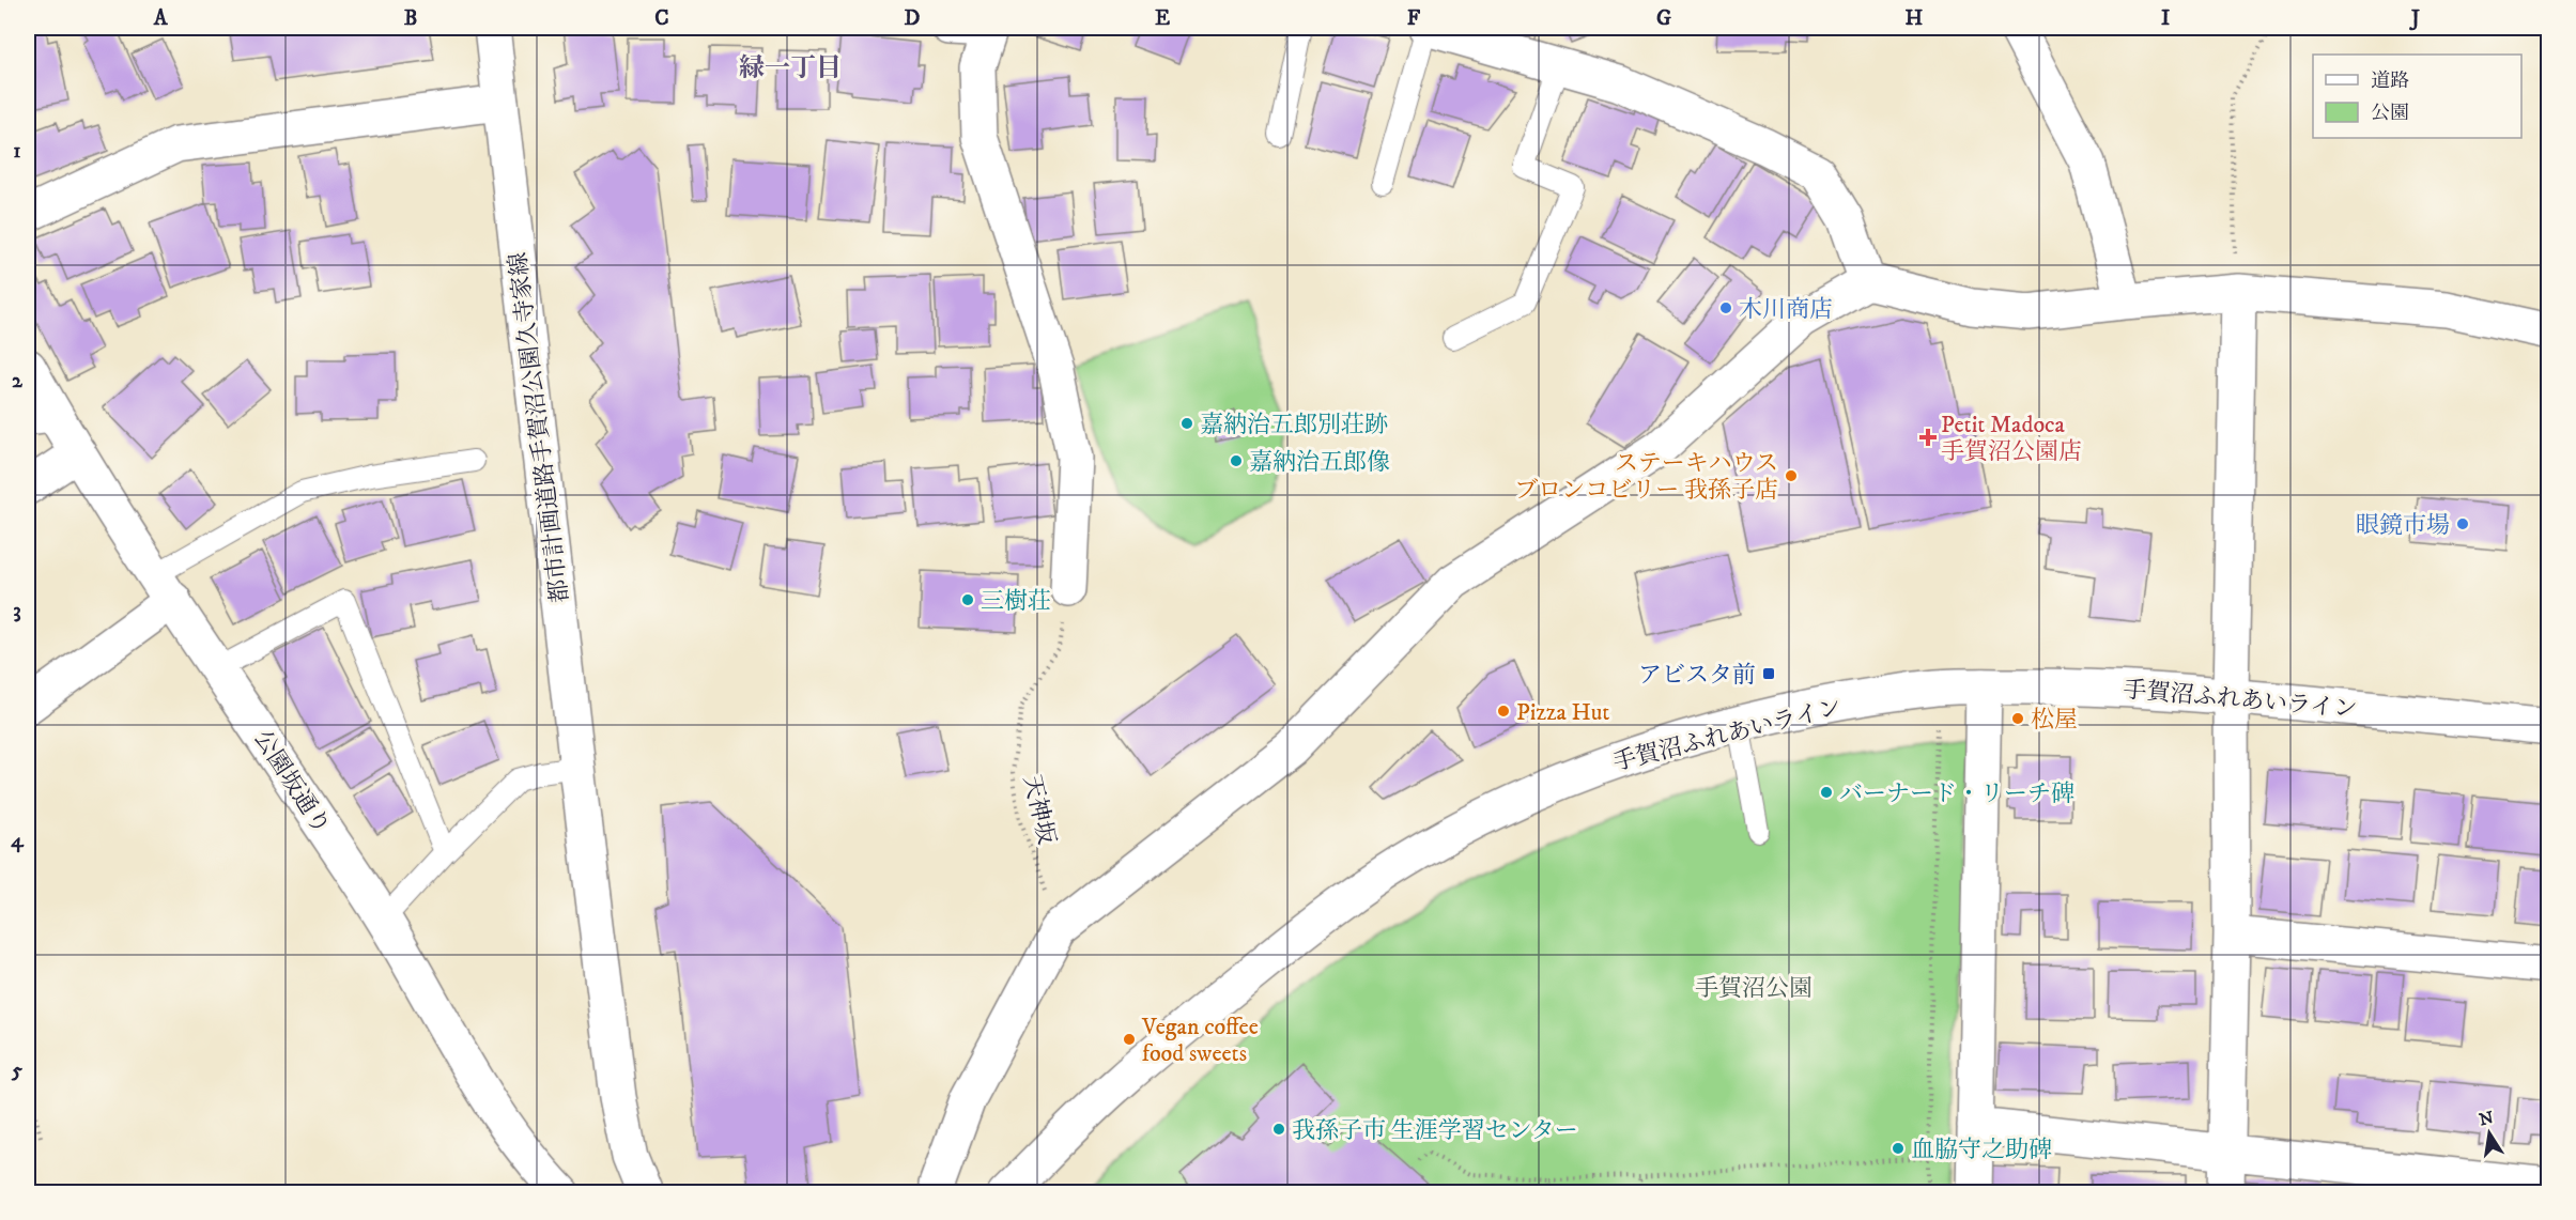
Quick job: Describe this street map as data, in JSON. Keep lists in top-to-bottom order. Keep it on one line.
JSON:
{"streets":{"street":["都市計画道路手賀沼公園久寺家線","手賀沼ふれあいライン","公園坂通り"],"path":["天神坂"]},"districts":["緑一丁目"],"parks":["手賀沼公園"],"places":{"other":["木川商店","嘉納治五郎別荘跡","嘉納治五郎像","ステーキハウス ブロンコビリー 我孫子店","眼鏡市場","三樹荘","Pizza Hut","松屋","バーナード・リーチ碑","Vegan coffee food sweets","我孫子市 生涯学習センター","血脇守之助碑"],"health":["Petit Madoca 手賀沼公園店"],"transit":["アビスタ前"]},"legend":["道路","公園"],"north":"top","grid":{"columns":["A","B","C","D","E","F","G","H","I","J"],"rows":["1","2","3","4","5"]}}
